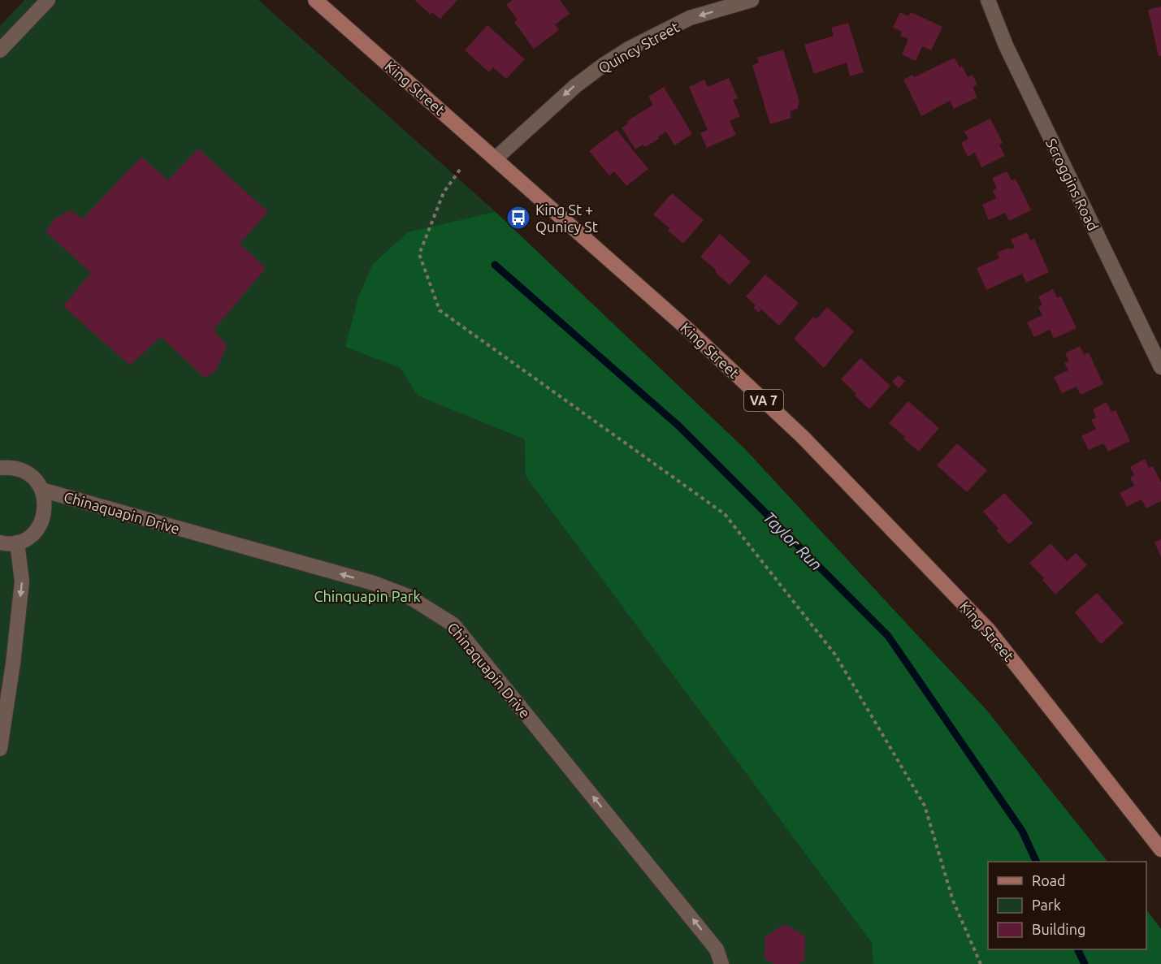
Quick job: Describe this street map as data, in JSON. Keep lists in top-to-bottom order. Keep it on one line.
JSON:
{"streets":{"main road":["King Street","VA 7"],"street":["Quincy Street","Scroggins Road","Chinaquapin Drive"]},"crossings":[["Quincy Street","King Street"]],"one_way":["Quincy Street","Chinaquapin Drive"],"water":["Taylor Run"],"parks":["Chinquapin Park"],"places":{"bus stop":["King St + Qunicy St"]},"legend":["Road","Park","Building"]}
